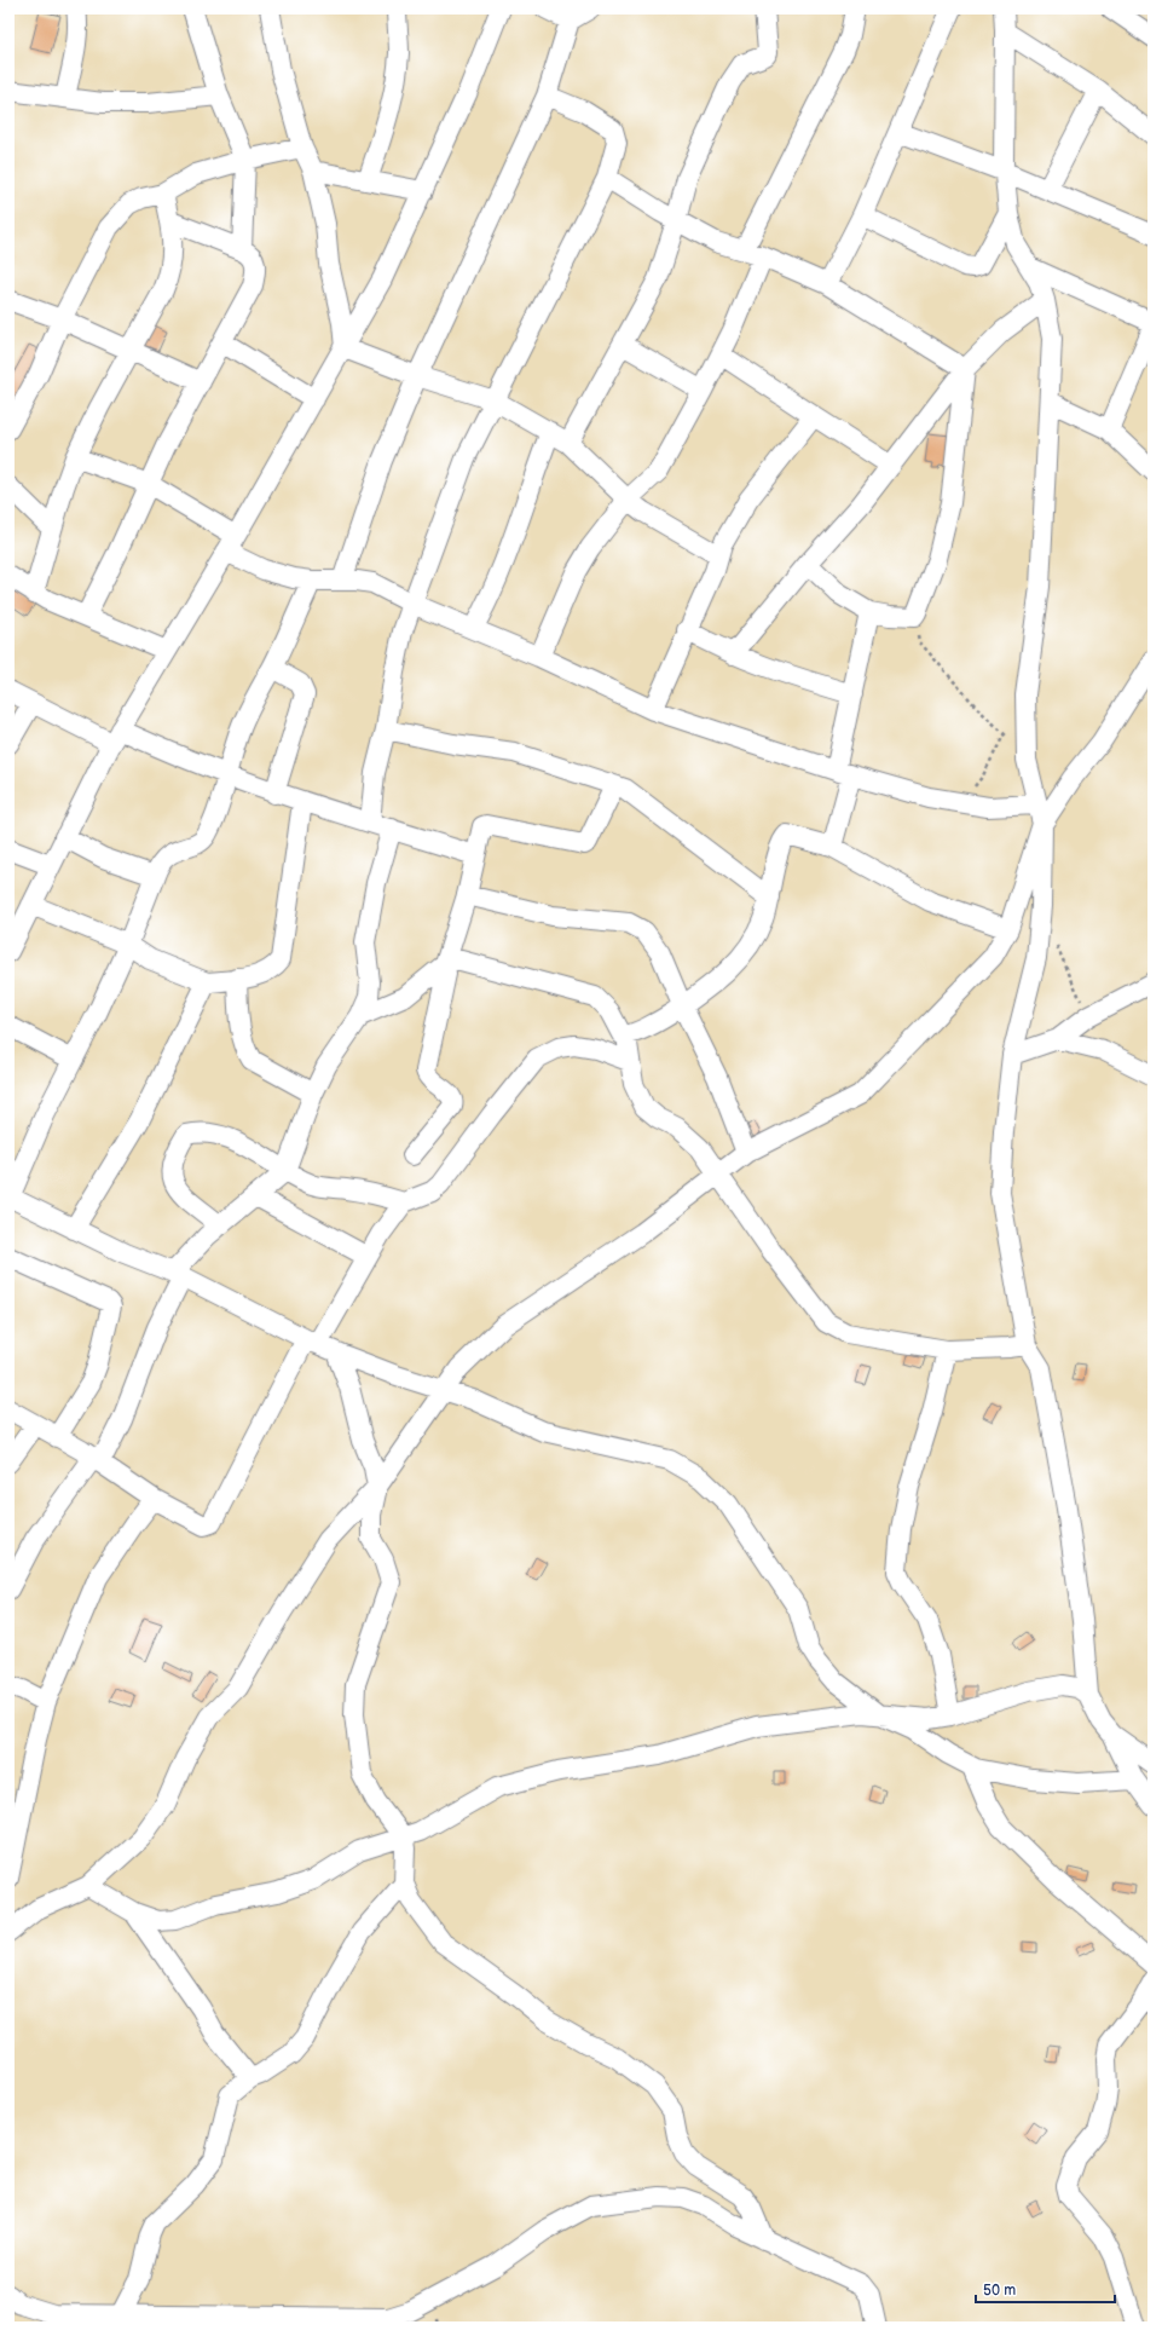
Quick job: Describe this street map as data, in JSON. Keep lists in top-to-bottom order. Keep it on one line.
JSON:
{"scale_bar":"50 m"}
